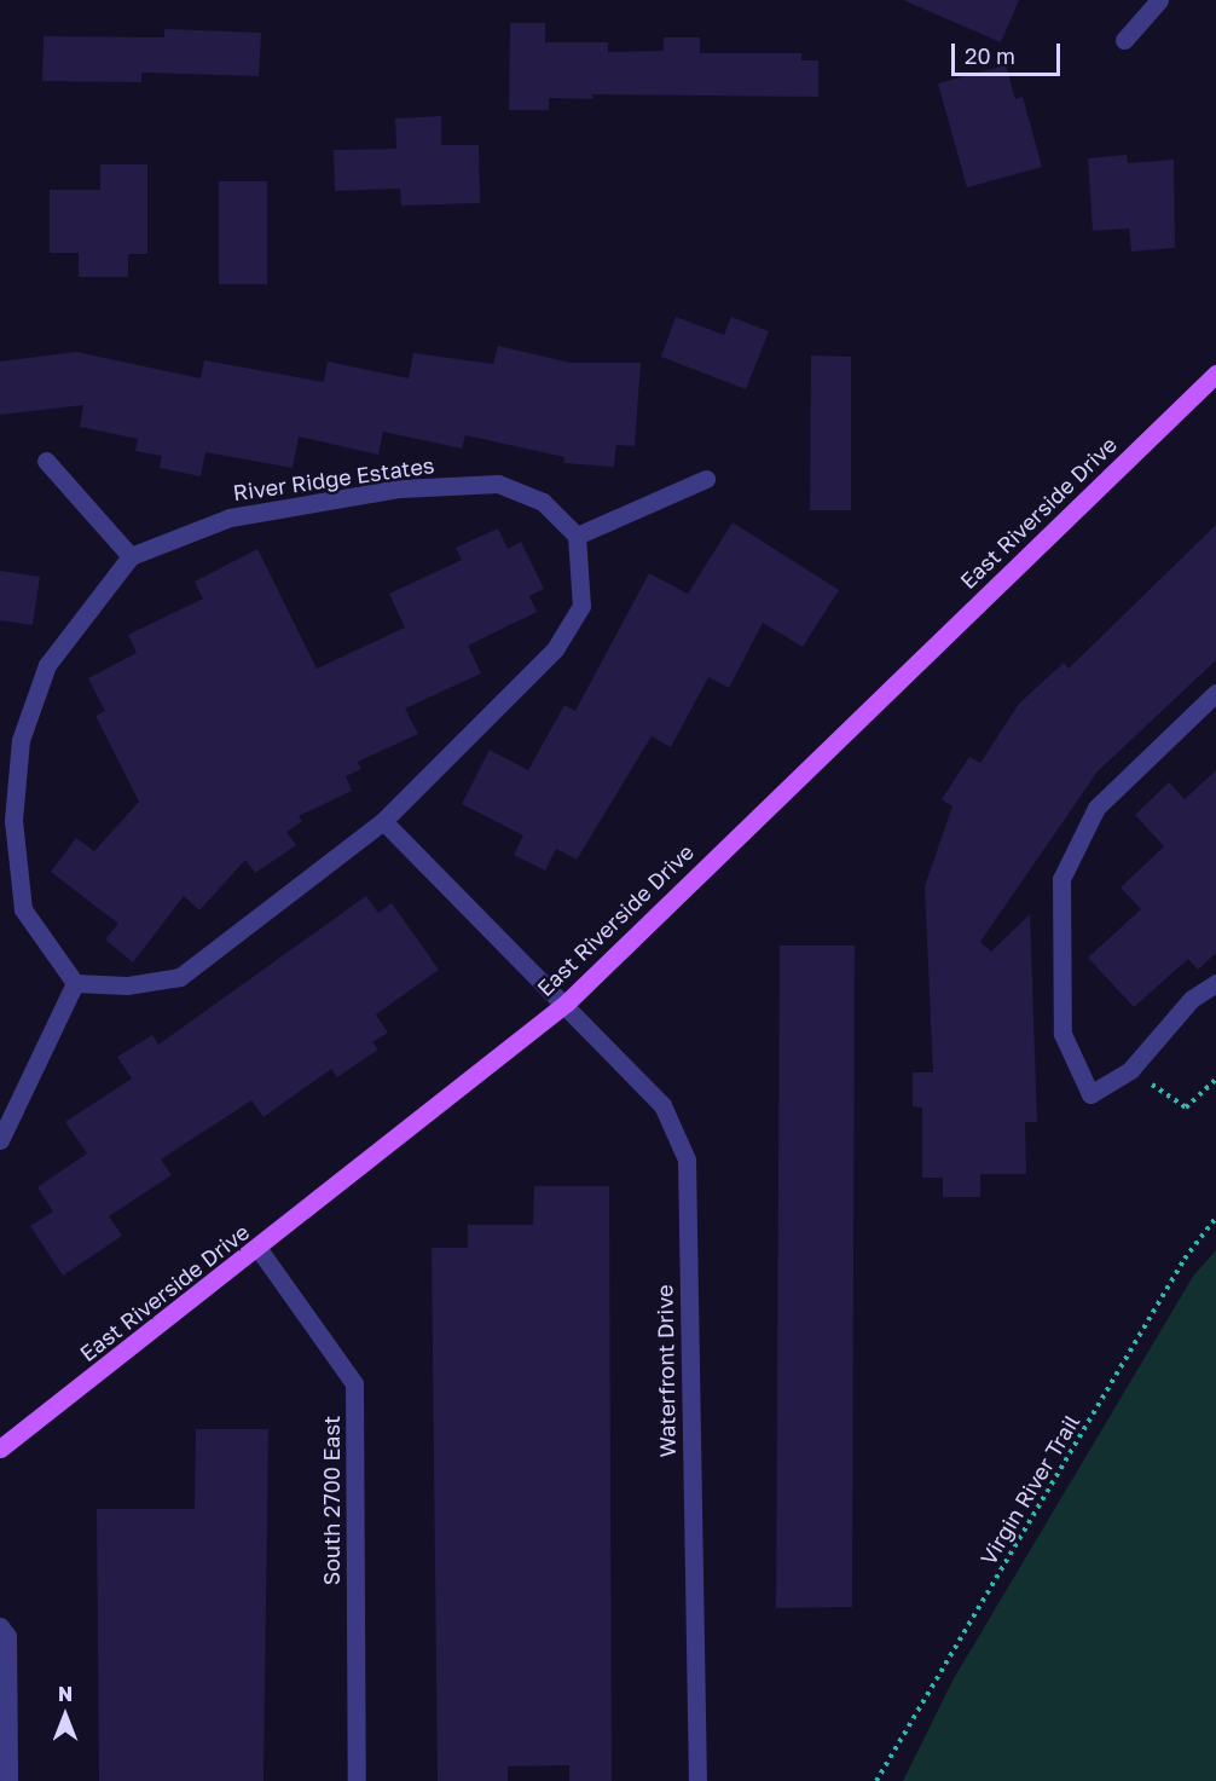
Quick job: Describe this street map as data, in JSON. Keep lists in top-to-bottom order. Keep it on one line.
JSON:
{"streets":{"main road":["East Riverside Drive"],"street":["River Ridge Estates","Waterfront Drive","South 2700 East"],"path":["Virgin River Trail"]},"crossings":[["East Riverside Drive","Waterfront Drive"],["East Riverside Drive","South 2700 East"]],"scale_bar":"20 m","north":"top"}
